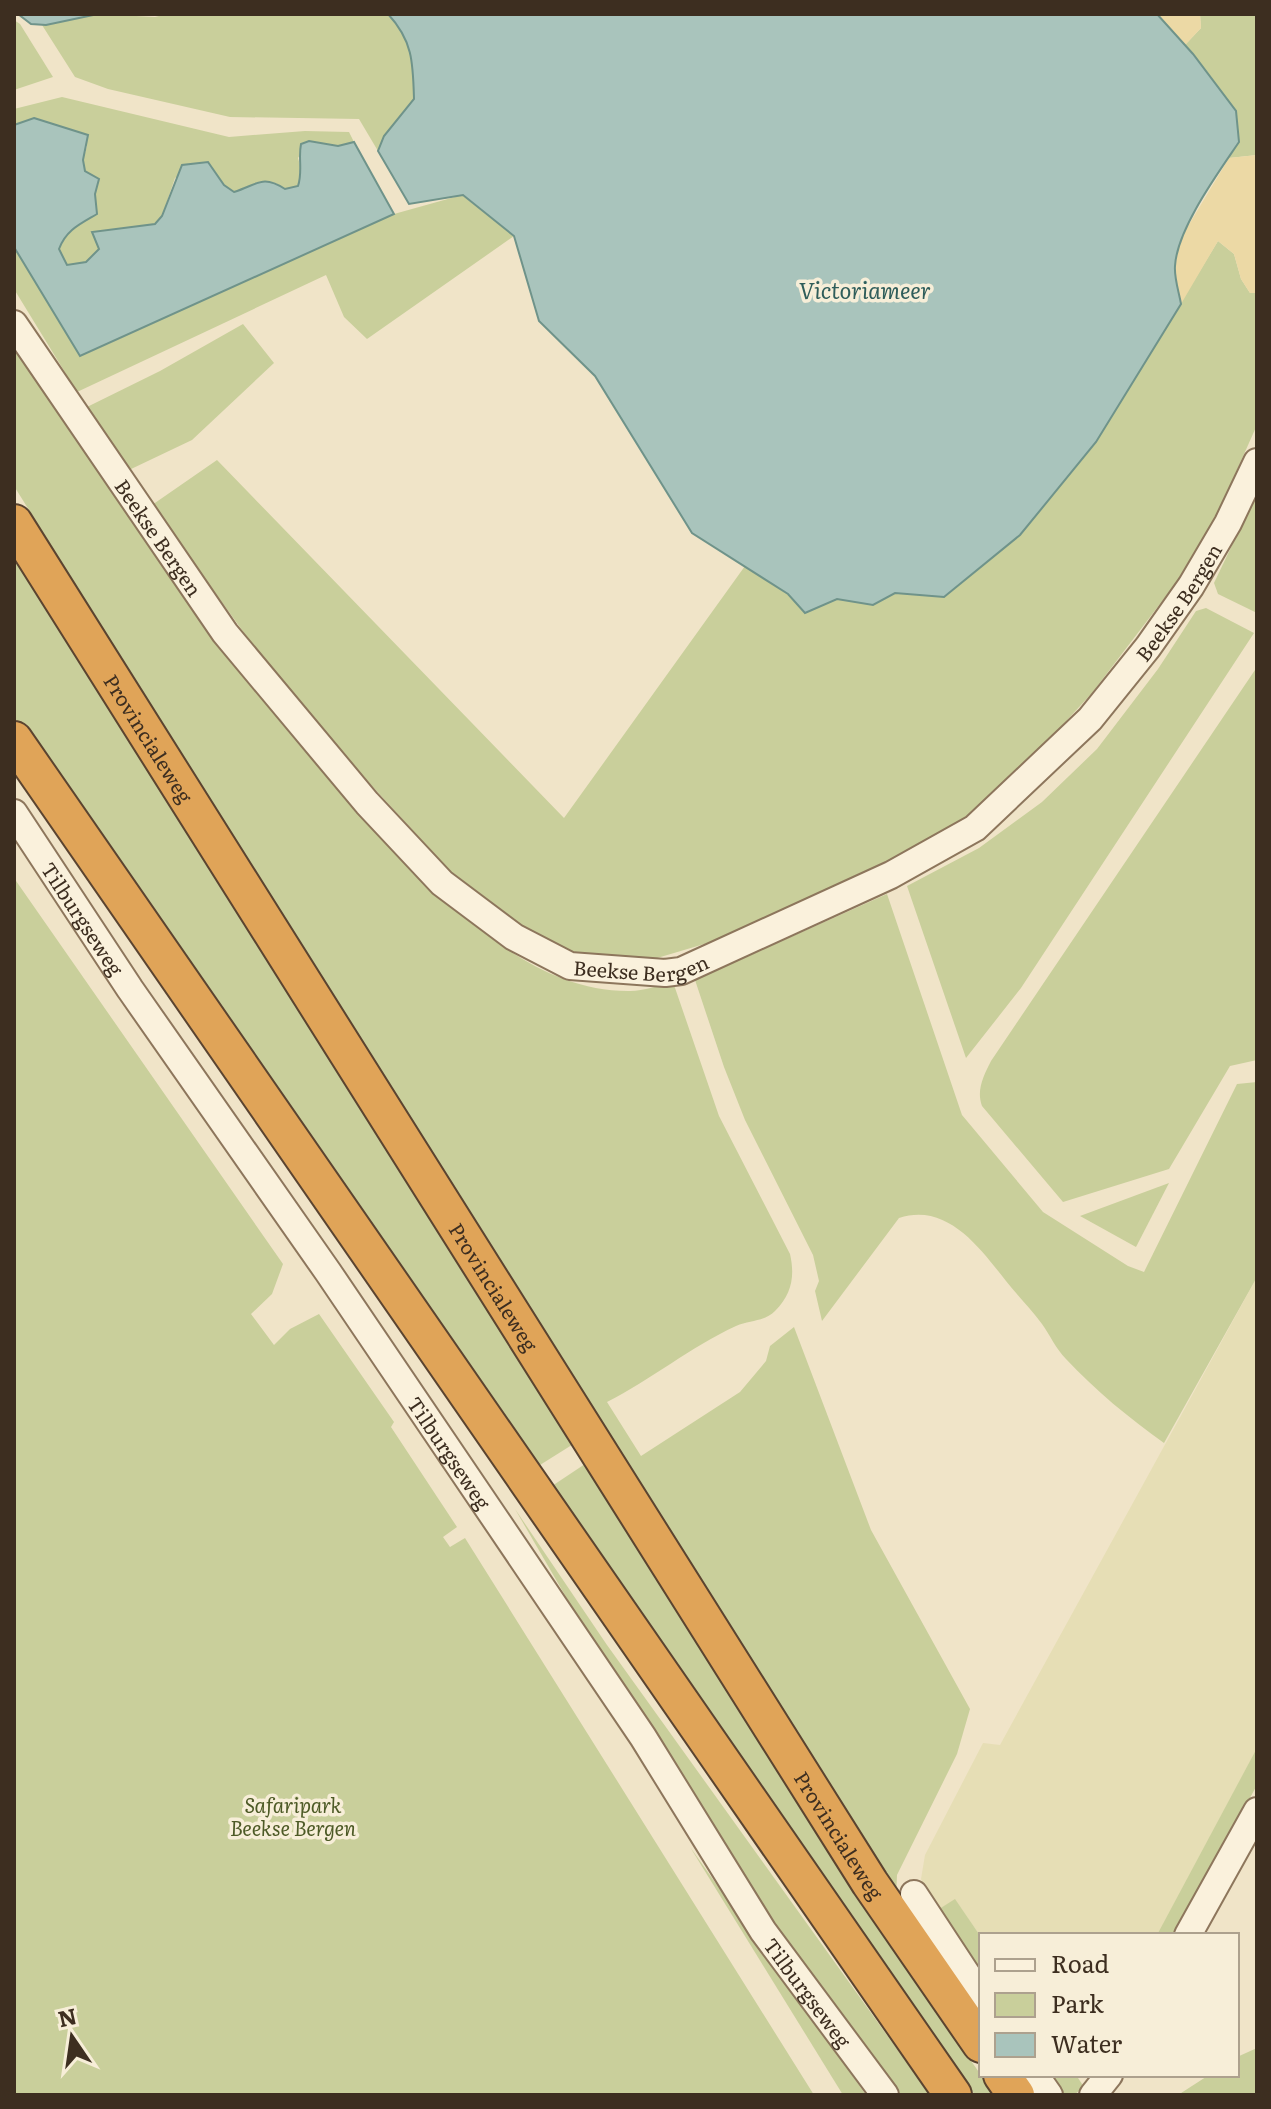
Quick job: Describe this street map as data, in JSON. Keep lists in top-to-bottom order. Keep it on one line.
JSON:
{"streets":{"highway":["Provincialeweg"],"street":["Beekse Bergen","Tilburgseweg"]},"water":["Victoriameer"],"parks":["Safaripark Beekse Bergen"],"legend":["Road","Park","Water"],"north":"top"}
